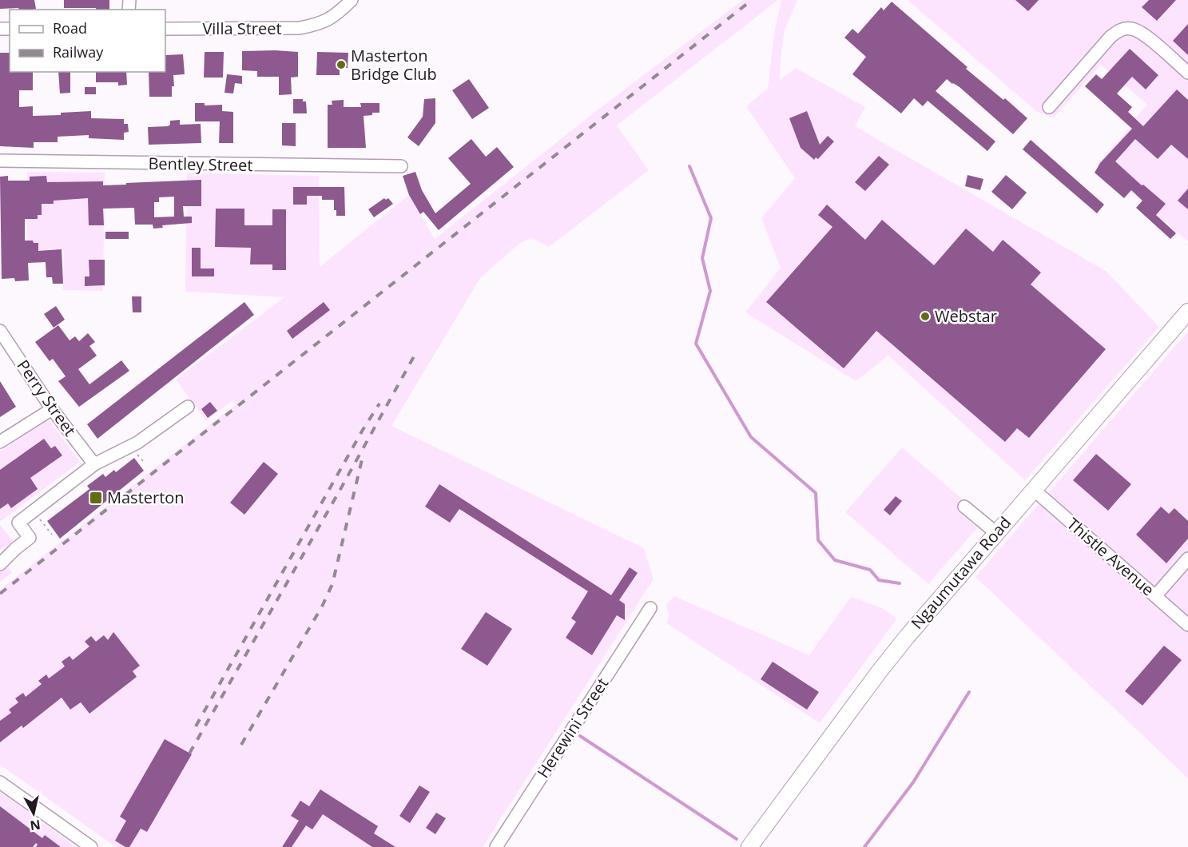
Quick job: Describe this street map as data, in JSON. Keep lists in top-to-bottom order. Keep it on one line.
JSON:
{"streets":{"main road":["Ngaumutawa Road"],"street":["Villa Street","Bentley Street","Perry Street","Thistle Avenue","Herewini Street"]},"crossings":[["Thistle Avenue","Ngaumutawa Road"]],"places":{"other":["Masterton Bridge Club","Webstar"],"transit":["Masterton"]},"legend":["Road","Railway"],"north":"bottom"}
